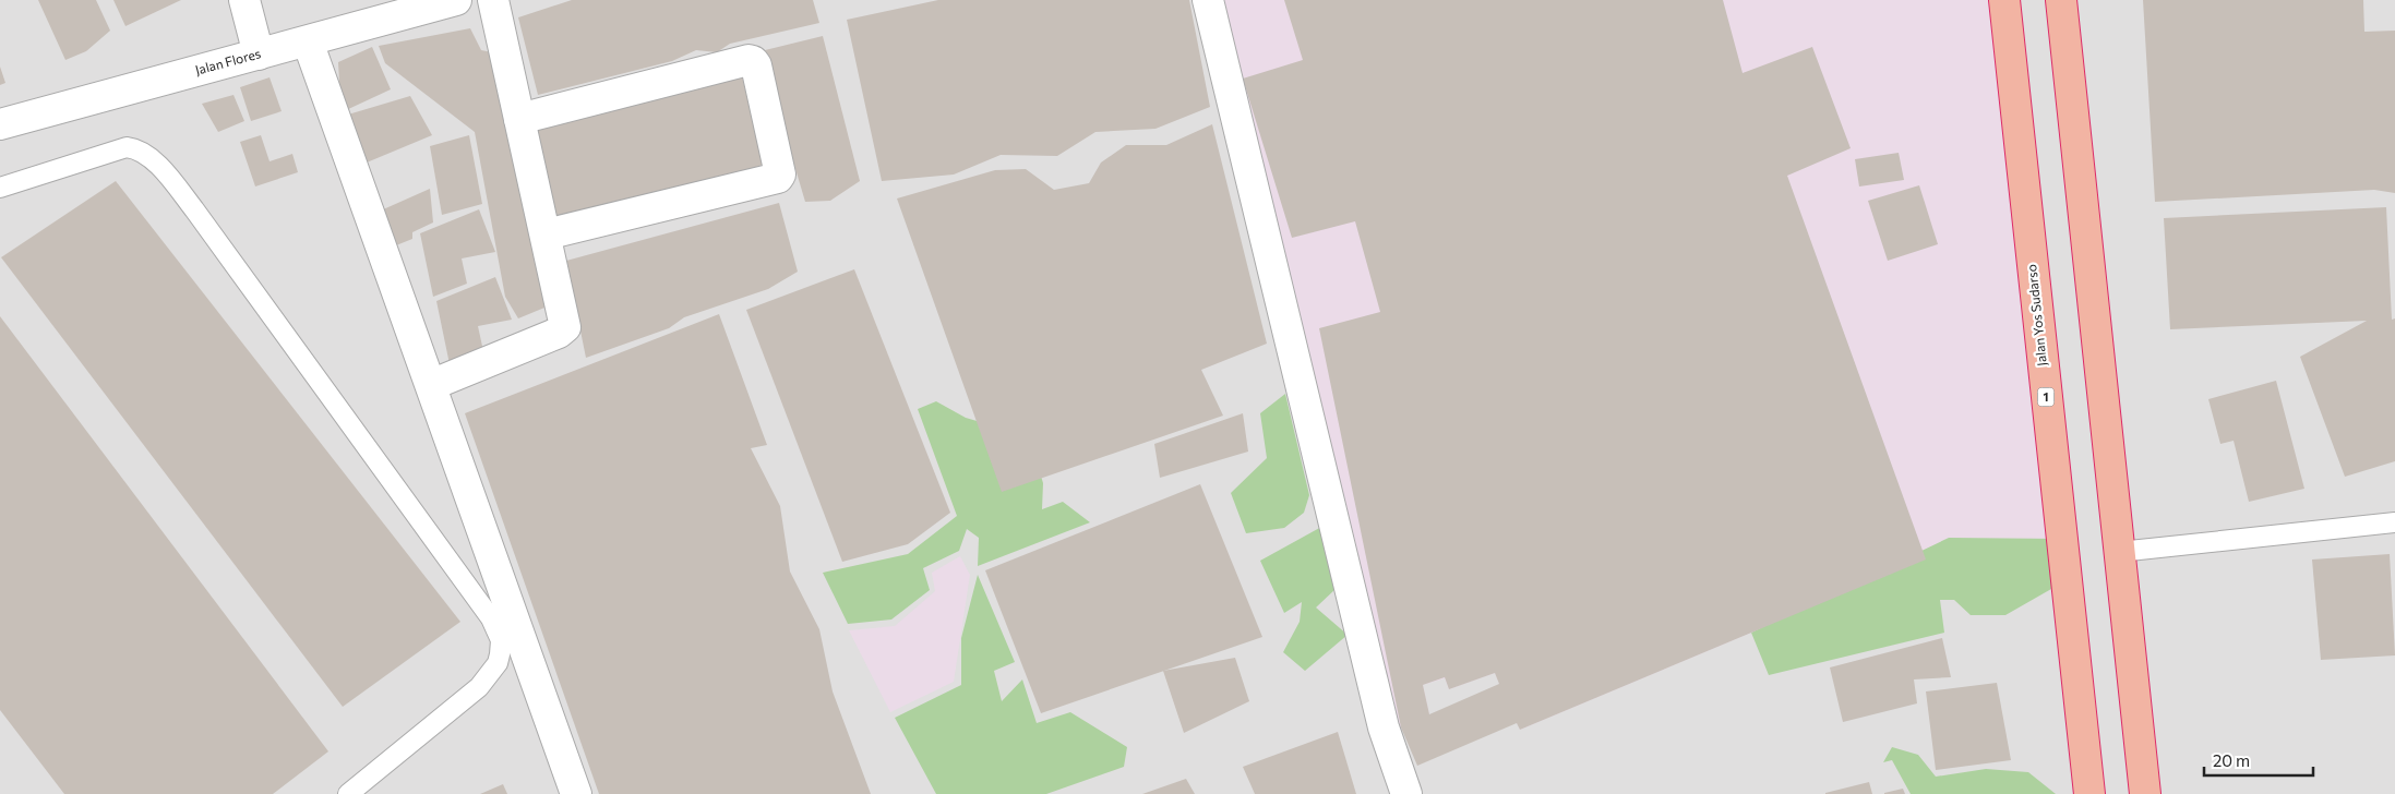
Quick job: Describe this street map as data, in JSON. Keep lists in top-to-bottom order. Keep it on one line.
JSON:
{"streets":{"highway":["Jalan Yos Sudarso","1"],"street":["Jalan Flores"]},"scale_bar":"20 m"}
